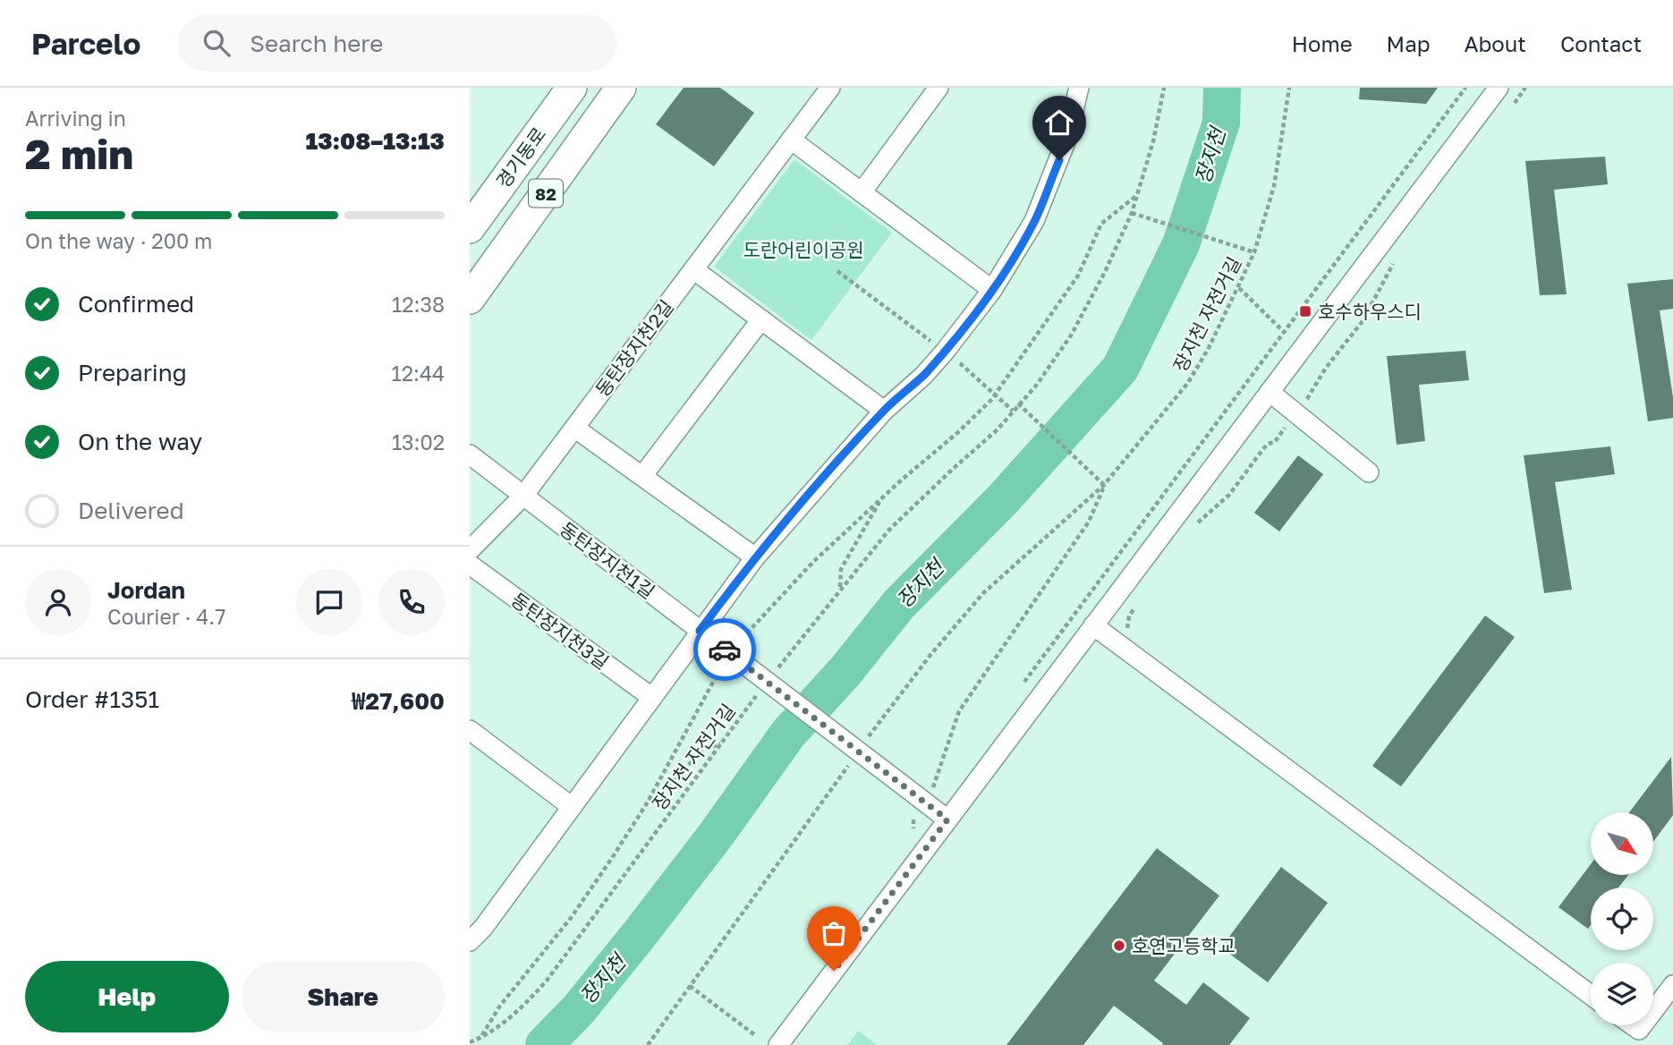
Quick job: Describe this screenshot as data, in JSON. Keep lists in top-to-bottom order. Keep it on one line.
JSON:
{"streets":{"main road":["경기동로","82"],"street":["동탄장지천2길","동탄장지천1길","동탄장지천3길"],"path":["장지천 자전거길"]},"crossings":[["장지천 자전거길","동탄장지천1길"],["동탄장지천2길","동탄장지천1길"]],"water":["장지천"],"parks":["도란어린이공원"],"places":{"transit":["호수하우스디"],"other":["호연고등학교"]},"north":"bottom right","page":{"header":"Parcelo","search":"Search here","nav":["Home","Map","About","Contact"],"heading":["2 min","Arriving in","13:08–13:13"],"panel":["Jordan","Courier · 4.7","Order #1351","₩27,600"],"bar":"On the way · 200 m","list":[["Confirmed","12:38"],["Preparing","12:44"],["On the way","13:02"],"Delivered"],"buttons":["Help","Share"]}}
